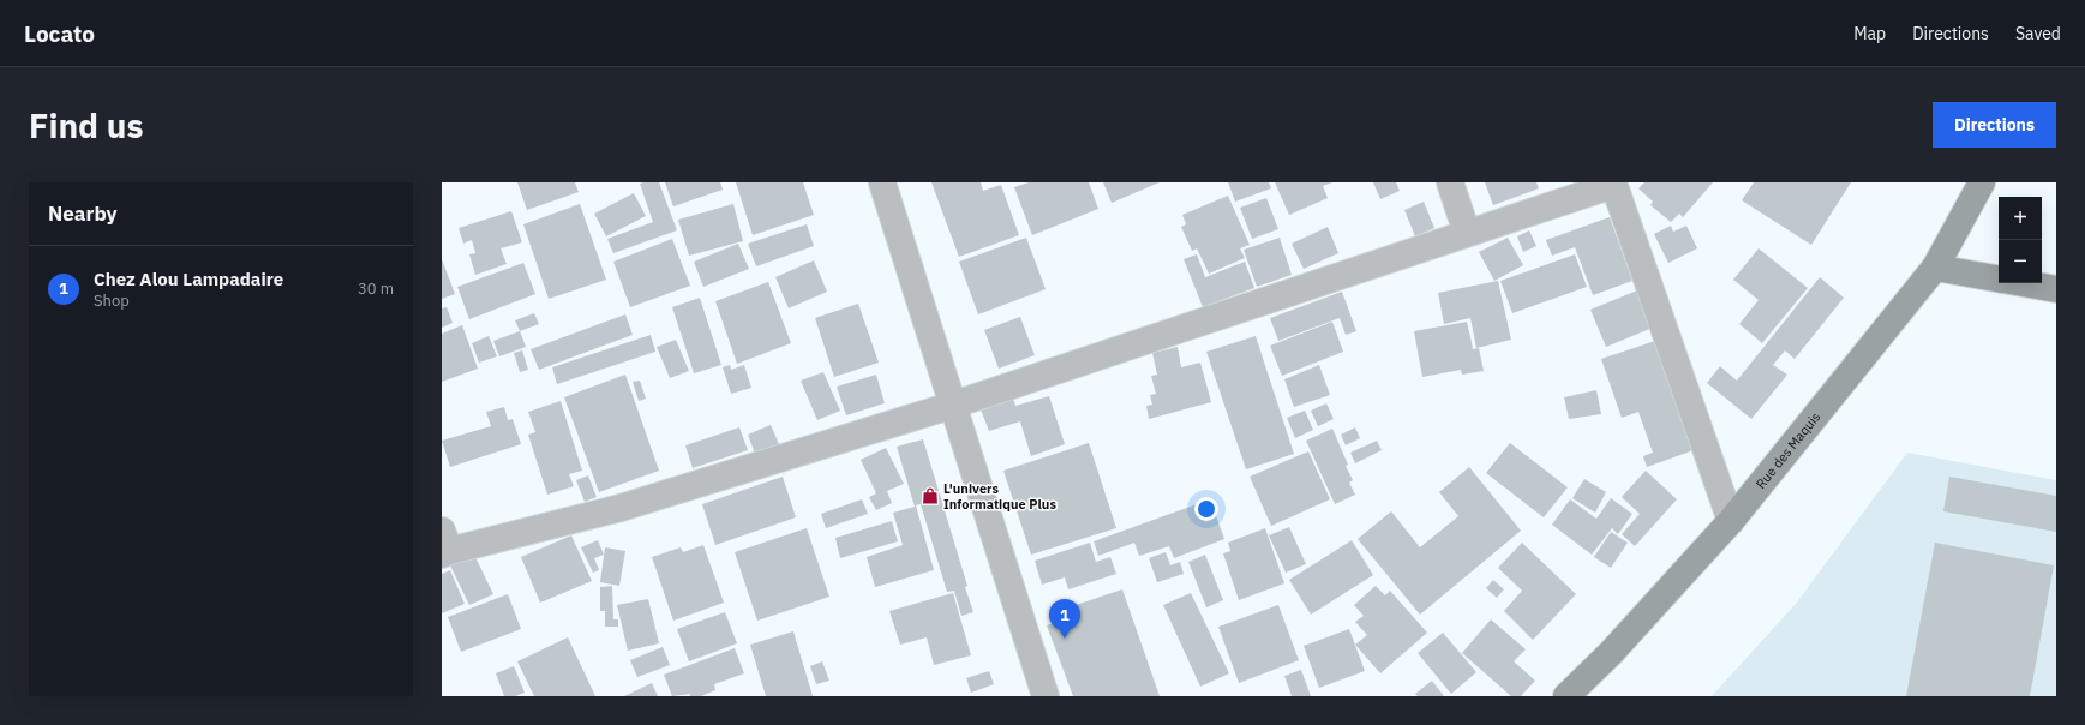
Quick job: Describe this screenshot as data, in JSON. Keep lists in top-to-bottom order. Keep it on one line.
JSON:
{"streets":{"street":["Rue des Maquis"]},"places":{"shop":["L'univers Informatique Plus"]},"page":{"header":"Locato","nav":["Map","Directions","Saved"],"buttons":"Directions","title":"Find us","heading":"Nearby","map_buttons":["+","−"],"list":[{"mark":"1","name":"Chez Alou Lampadaire","note":"Shop","value":"30 m"}],"pins":"1"}}
